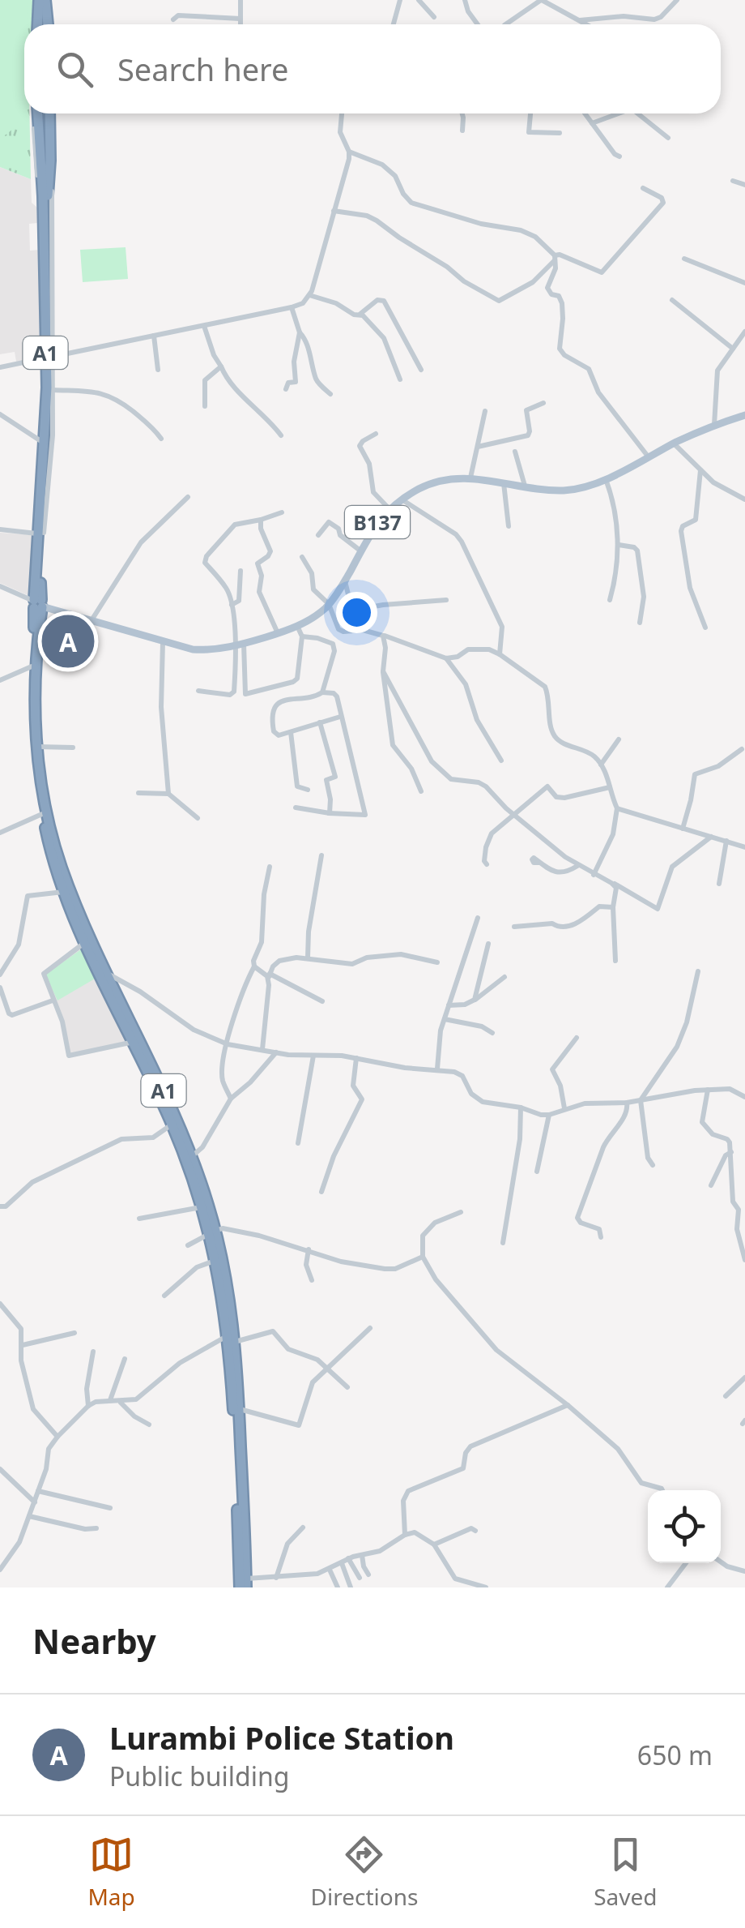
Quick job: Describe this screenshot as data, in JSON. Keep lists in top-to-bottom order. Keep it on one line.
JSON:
{"streets":{"highway":["A1"],"main road":["B137"]},"crossings":[["A1","B137"]],"page":{"search":"Search here","pins":"A","heading":"Nearby","list":[{"mark":"A","name":"Lurambi Police Station","note":"Public building","value":"650 m"}],"nav":["Map","Directions","Saved"]}}
